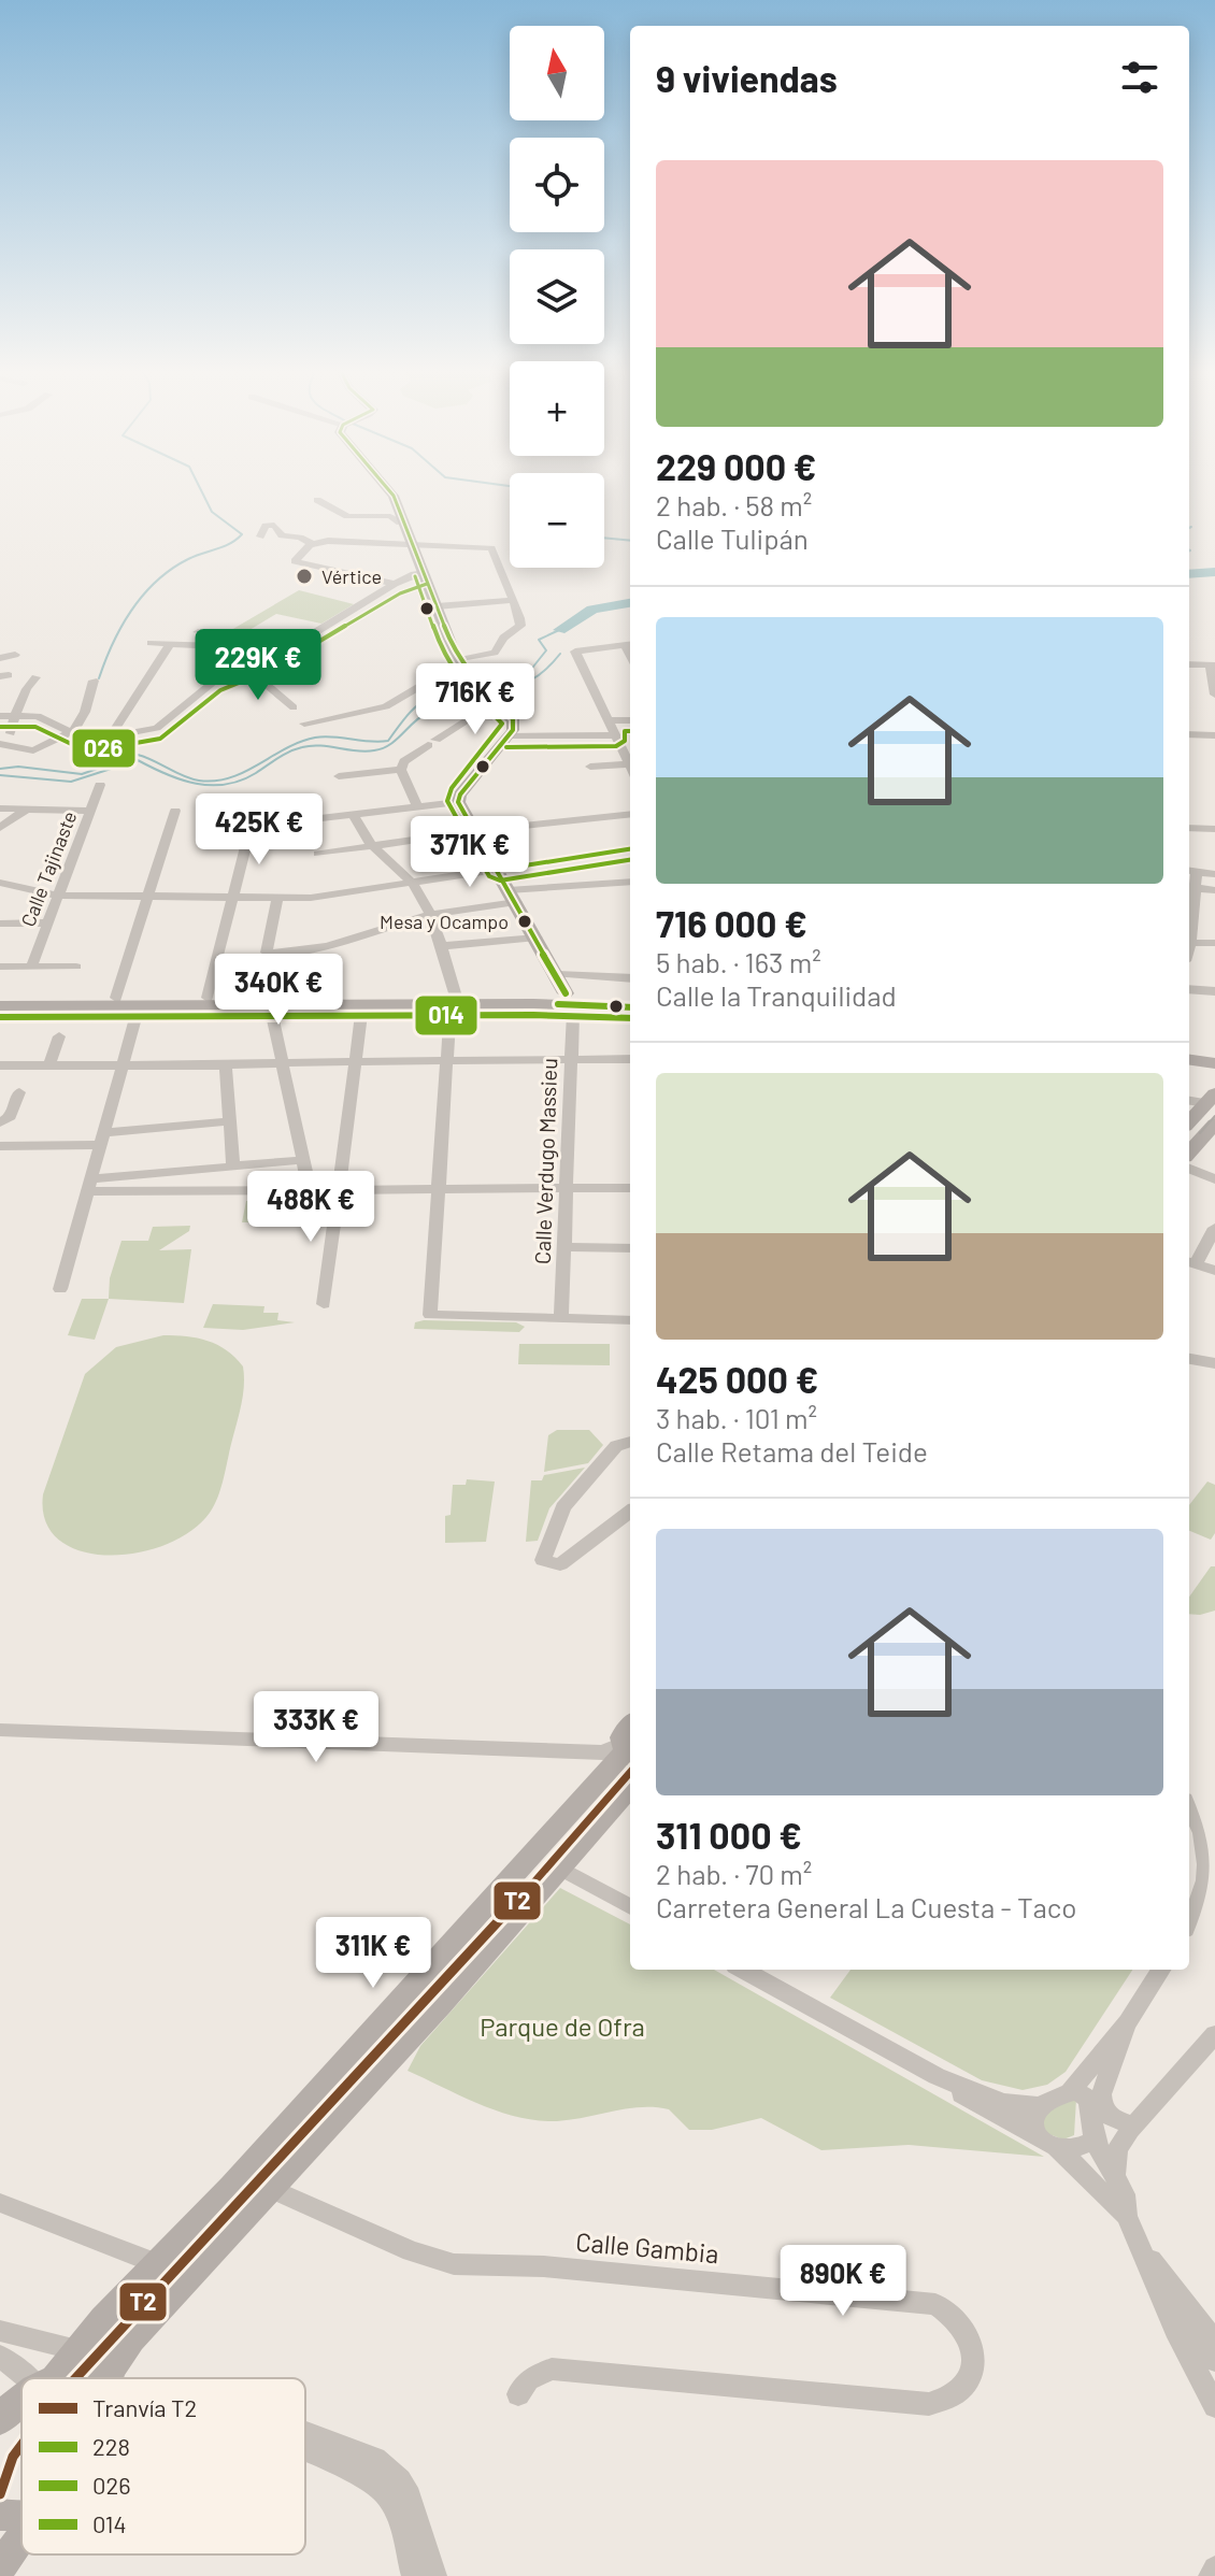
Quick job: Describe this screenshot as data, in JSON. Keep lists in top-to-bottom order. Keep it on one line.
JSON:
{"streets":{"street":["Calle Tajinaste","Calle Verdugo Massieu","Calle Gambia"]},"parks":["Parque de Ofra"],"places":["Vértice","Mesa y Ocampo"],"lines":["transit line 228","transit line 026","transit line 014","tram line T2"],"legend":["Tranvía T2","228","026","014"],"north":"top","page":{"map_buttons":["+","−"],"heading":"9 viviendas","list":[{"name":"229 000 €","note":"2 hab. · 58 m² · Calle Tulipán"},{"name":"716 000 €","note":"5 hab. · 163 m² · Calle la Tranquilidad"},{"name":"425 000 €","note":"3 hab. · 101 m² · Calle Retama del Teide"},{"name":"311 000 €","note":"2 hab. · 70 m² · Carretera General La Cuesta - Taco"}],"price":["229K €","716K €","425K €","371K €","340K €","488K €","333K €","311K €","890K €"]}}
